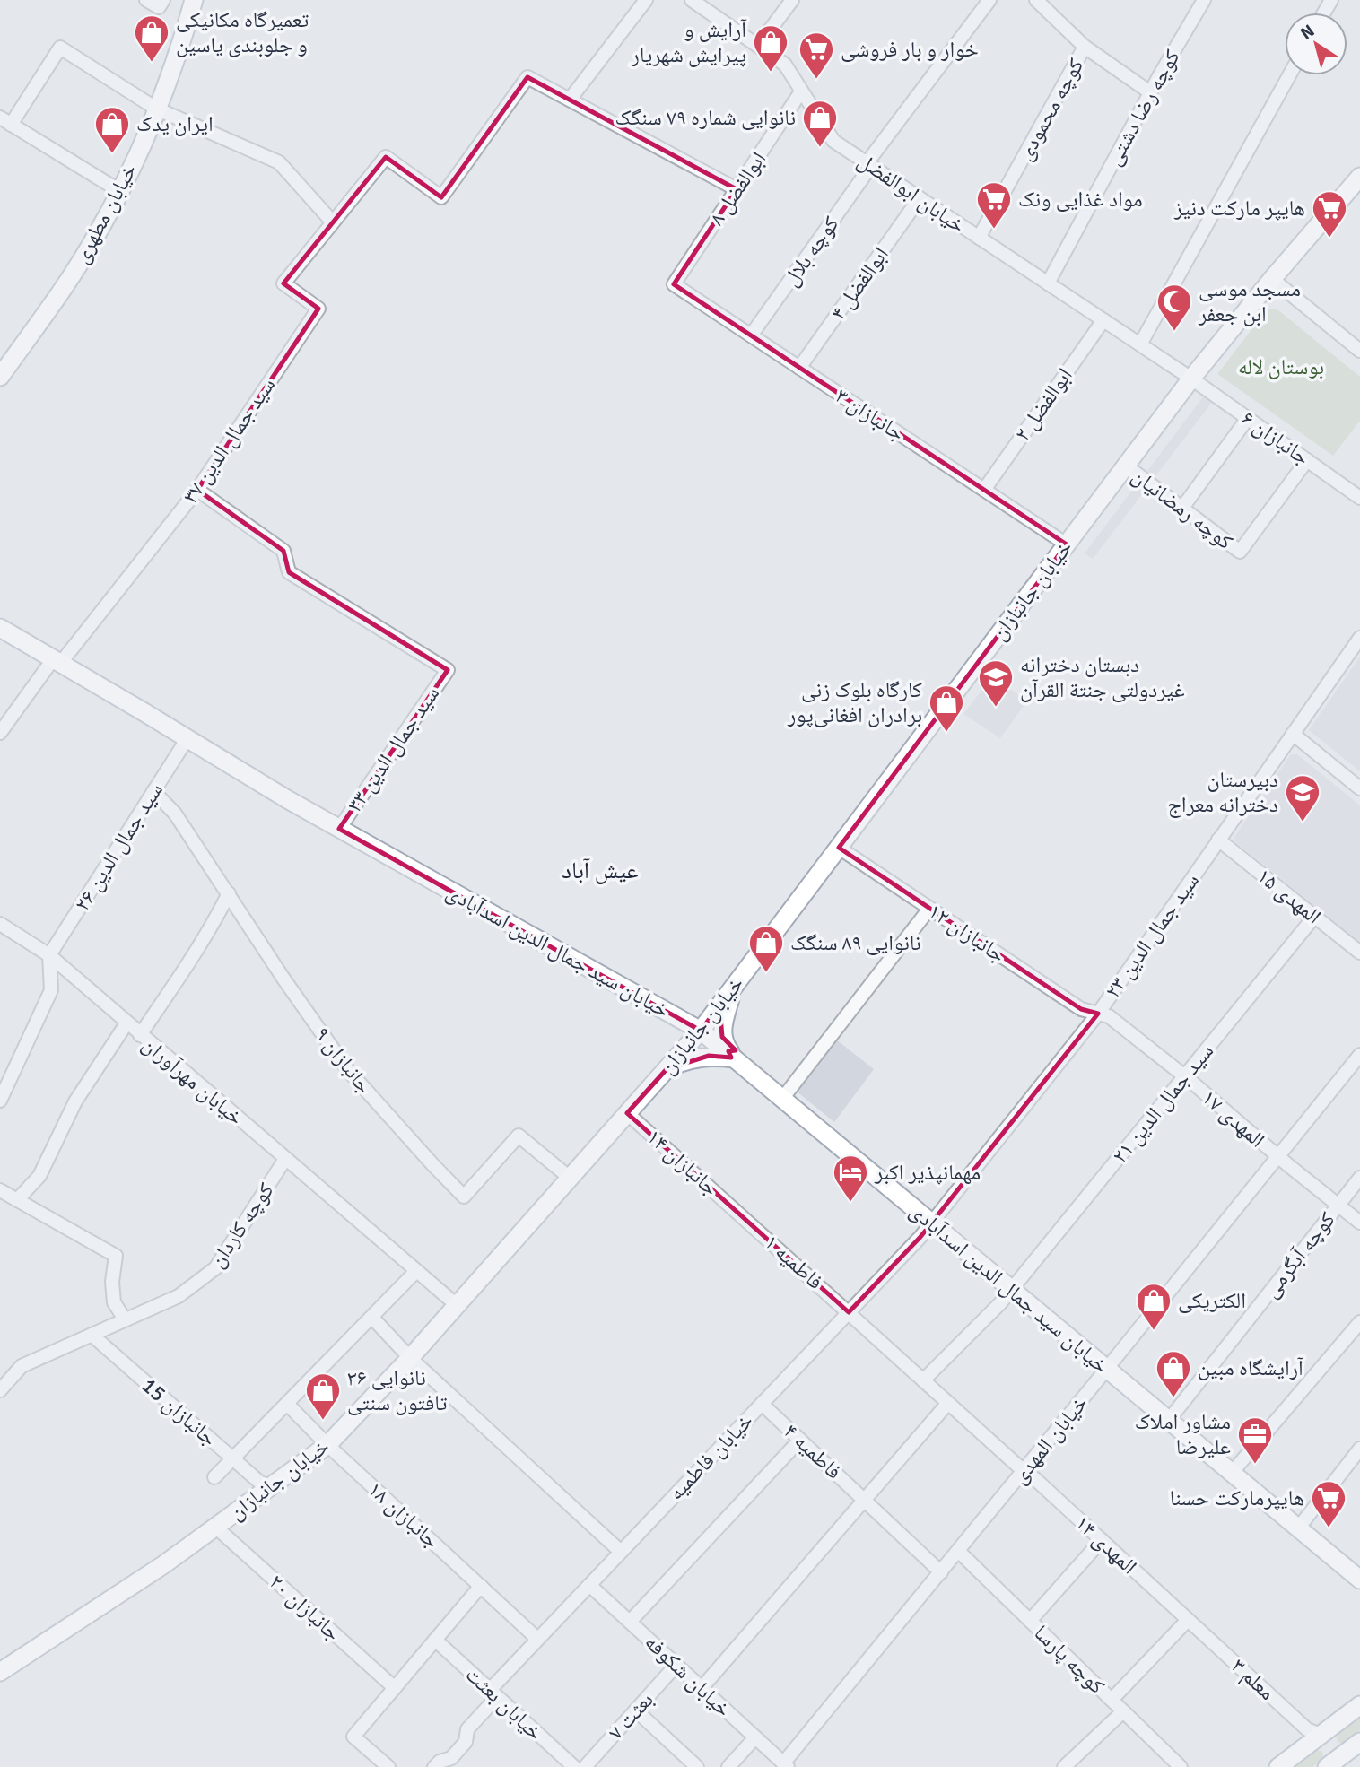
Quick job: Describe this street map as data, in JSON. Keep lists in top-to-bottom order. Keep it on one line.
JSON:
{"streets":{"main road":["خیابان مطهری","خیابان جانبازان","خیابان سید جمال الدین اسدآبادی"],"street":["کوچه رضا دشتی","کوچه محمودی","ابوالفضل ۸","خیابان ابوالفضل","کوچه بلال","ابوالفضل ۴","ابوالفضل ۲","جانبازان ۳","جانبازان ۶","سید جمال الدین ۳۷","کوچه رمضانیان","سید جمال الدین ۳۳","سید جمال الدین ۲۶","المهدی ۱۵","جانبازان ۱۲","سید جمال الدین ۲۳","جانبازان ۹","خیابان مهرآوران","سید جمال الدین ۲۱","المهدی ۱۷","جانبازان ۱۴","کوچه کاردان","کوچه آبگرمی","فاطمیه ۱","جانبازان 15","خیابان المهدی","فاطمیه ۴","خیابان فاطمیه","جانبازان ۱۸","المهدی ۱۴","جانبازان ۲۰","کوچه پارسا","خیابان شکوفه","معلم ۳","خیابان بعثت","بعثت ۷"]},"crossings":[["کوچه رضا دشتی","خیابان ابوالفضل"],["کوچه محمودی","خیابان ابوالفضل"],["ابوالفضل ۸","خیابان ابوالفضل"],["ابوالفضل ۸","جانبازان ۳"],["خیابان ابوالفضل","کوچه بلال"],["خیابان ابوالفضل","ابوالفضل ۴"],["خیابان ابوالفضل","ابوالفضل ۲"],["خیابان ابوالفضل","جانبازان ۶"],["خیابان ابوالفضل","خیابان جانبازان"],["کوچه بلال","جانبازان ۳"],["ابوالفضل ۴","جانبازان ۳"],["ابوالفضل ۲","جانبازان ۳"],["جانبازان ۳","خیابان جانبازان"],["جانبازان ۶","کوچه رمضانیان"],["جانبازان ۶","خیابان جانبازان"],["سید جمال الدین ۳۷","سید جمال الدین ۳۳"],["سید جمال الدین ۳۷","خیابان سید جمال الدین اسدآبادی"],["کوچه رمضانیان","خیابان جانبازان"],["خیابان جانبازان","جانبازان ۱۲"],["خیابان جانبازان","خیابان سید جمال الدین اسدآبادی"],["خیابان جانبازان","جانبازان ۹"],["خیابان جانبازان","خیابان مهرآوران"],["خیابان جانبازان","جانبازان ۱۴"],["خیابان جانبازان","جانبازان 15"],["خیابان جانبازان","جانبازان ۱۸"],["خیابان جانبازان","جانبازان ۲۰"],["سید جمال الدین ۳۳","خیابان سید جمال الدین اسدآبادی"],["سید جمال الدین ۲۶","خیابان سید جمال الدین اسدآبادی"],["سید جمال الدین ۲۶","جانبازان ۹"],["سید جمال الدین ۲۶","خیابان مهرآوران"],["المهدی ۱۵","سید جمال الدین ۲۳"],["المهدی ۱۵","سید جمال الدین ۲۱"],["جانبازان ۱۲","سید جمال الدین ۲۳"],["جانبازان ۱۲","المهدی ۱۷"],["سید جمال الدین ۲۳","خیابان سید جمال الدین اسدآبادی"],["سید جمال الدین ۲۳","المهدی ۱۷"],["سید جمال الدین ۲۳","خیابان فاطمیه"],["خیابان سید جمال الدین اسدآبادی","سید جمال الدین ۲۱"],["خیابان سید جمال الدین اسدآبادی","کوچه آبگرمی"],["خیابان سید جمال الدین اسدآبادی","خیابان المهدی"],["خیابان سید جمال الدین اسدآبادی","خیابان فاطمیه"],["خیابان مهرآوران","کوچه کاردان"],["سید جمال الدین ۲۱","المهدی ۱۷"],["سید جمال الدین ۲۱","فاطمیه ۱"],["سید جمال الدین ۲۱","المهدی ۱۴"],["المهدی ۱۷","کوچه آبگرمی"],["المهدی ۱۷","خیابان المهدی"],["جانبازان ۱۴","فاطمیه ۱"],["کوچه کاردان","جانبازان 15"],["فاطمیه ۱","خیابان فاطمیه"],["فاطمیه ۱","المهدی ۱۴"],["خیابان المهدی","فاطمیه ۴"],["خیابان المهدی","المهدی ۱۴"],["خیابان المهدی","کوچه پارسا"],["خیابان المهدی","خیابان شکوفه"],["فاطمیه ۴","خیابان فاطمیه"],["خیابان فاطمیه","جانبازان ۱۸"],["خیابان فاطمیه","خیابان شکوفه"],["خیابان فاطمیه","خیابان بعثت"],["المهدی ۱۴","معلم ۳"],["خیابان شکوفه","بعثت ۷"]],"districts":["عیش آباد"],"parks":["بوستان لاله"],"places":{"shop":["تعمیرگاه مکانیکی و جلوبندی یاسین","آرایش و پیرایش شهریار","نانوایی شماره ۷۹ سنگک","ایران یدک","کارگاه بلوک زنی برادران افغانی‌پور","نانوایی ۸۹ سنگک","الکتریکی","آرایشگاه مبین","نانوایی ۳۶ تافتون سنتی"],"supermarket":["خوار و بار فروشی","مواد غذایی ونک","هایپر مارکت دنیز","هایپرمارکت حسنا"],"mosque":["مسجد موسی ابن جعفر"],"school or university":["دبستان دخترانه غیردولتی جنتة القرآن","دبیرستان دخترانه معراج"],"hotel":["مهمانپذیر اکبر"],"office":["مشاور املاک علیرضا"]},"north":"top left"}
